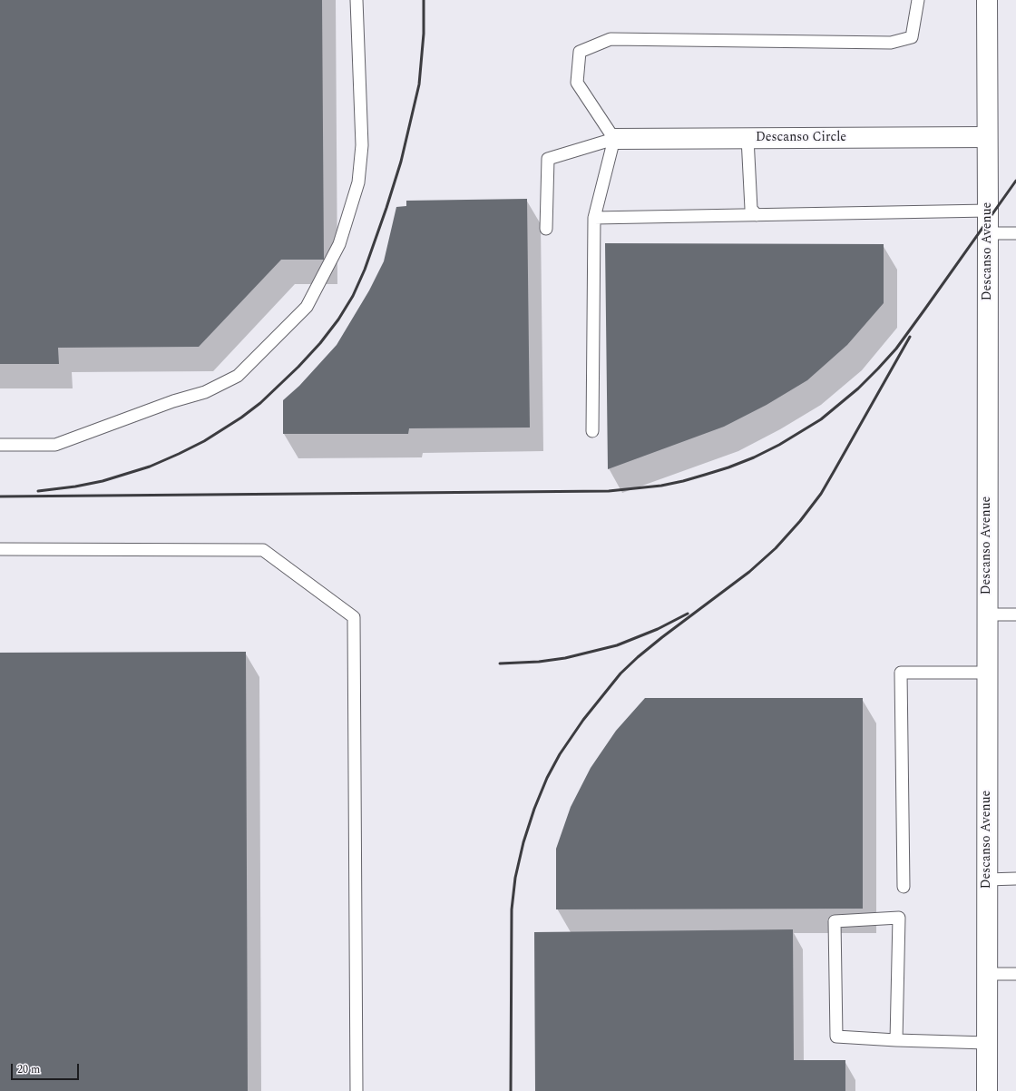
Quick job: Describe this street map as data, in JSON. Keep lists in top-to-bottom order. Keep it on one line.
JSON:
{"streets":{"street":["Descanso Circle","Descanso Avenue"]},"crossings":[["Descanso Circle","Descanso Avenue"]],"scale_bar":"20 m"}
